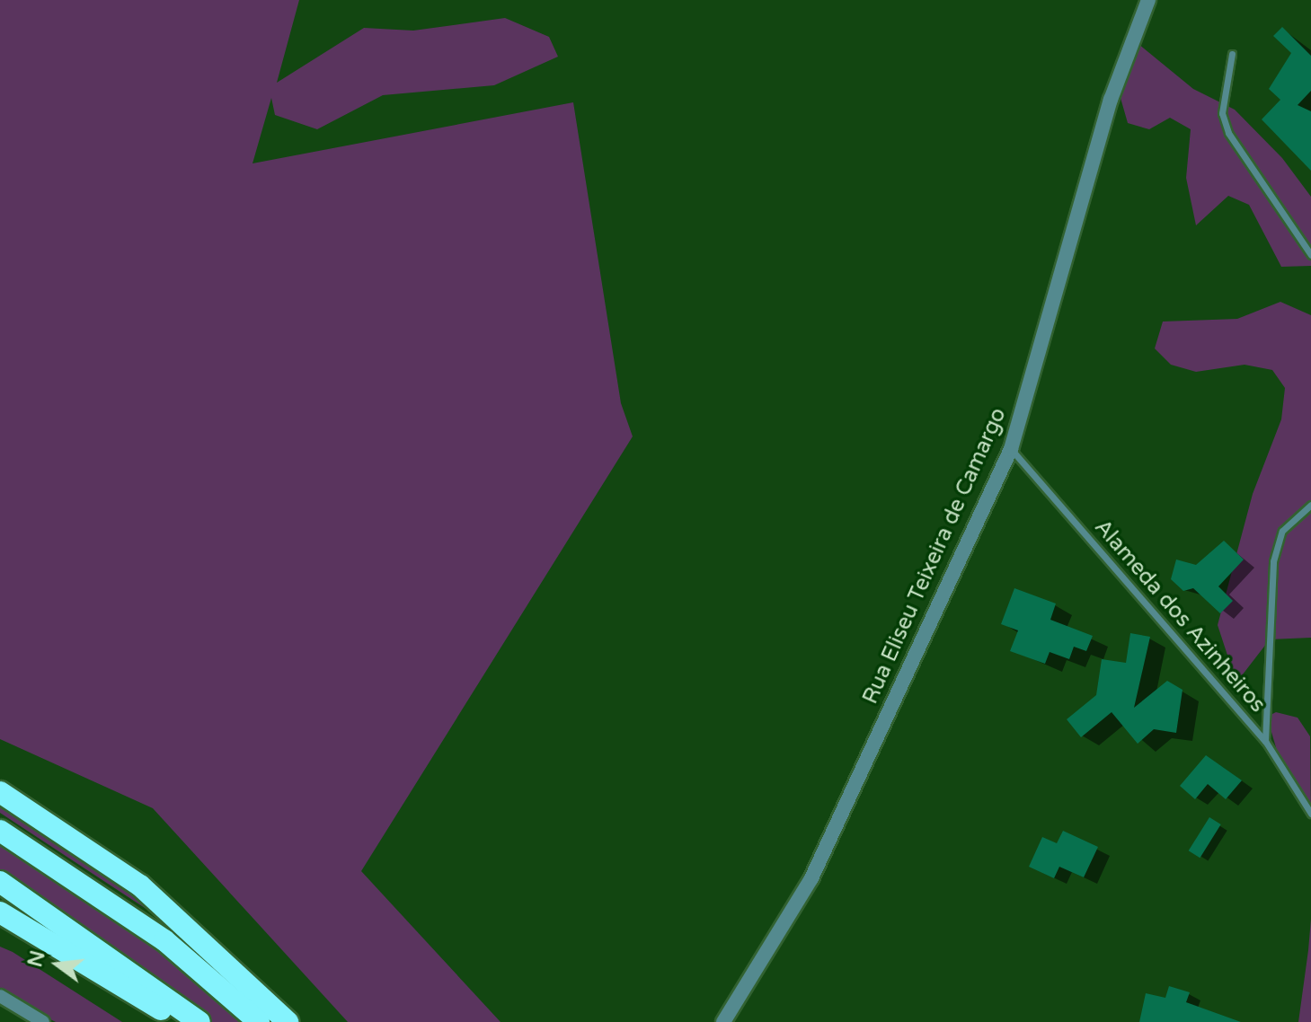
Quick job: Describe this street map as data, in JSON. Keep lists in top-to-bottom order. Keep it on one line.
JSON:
{"streets":{"street":["Rua Eliseu Teixeira de Camargo"],"lane":["Alameda dos Azinheiros"]},"crossings":[["Rua Eliseu Teixeira de Camargo","Alameda dos Azinheiros"]],"north":"left"}
